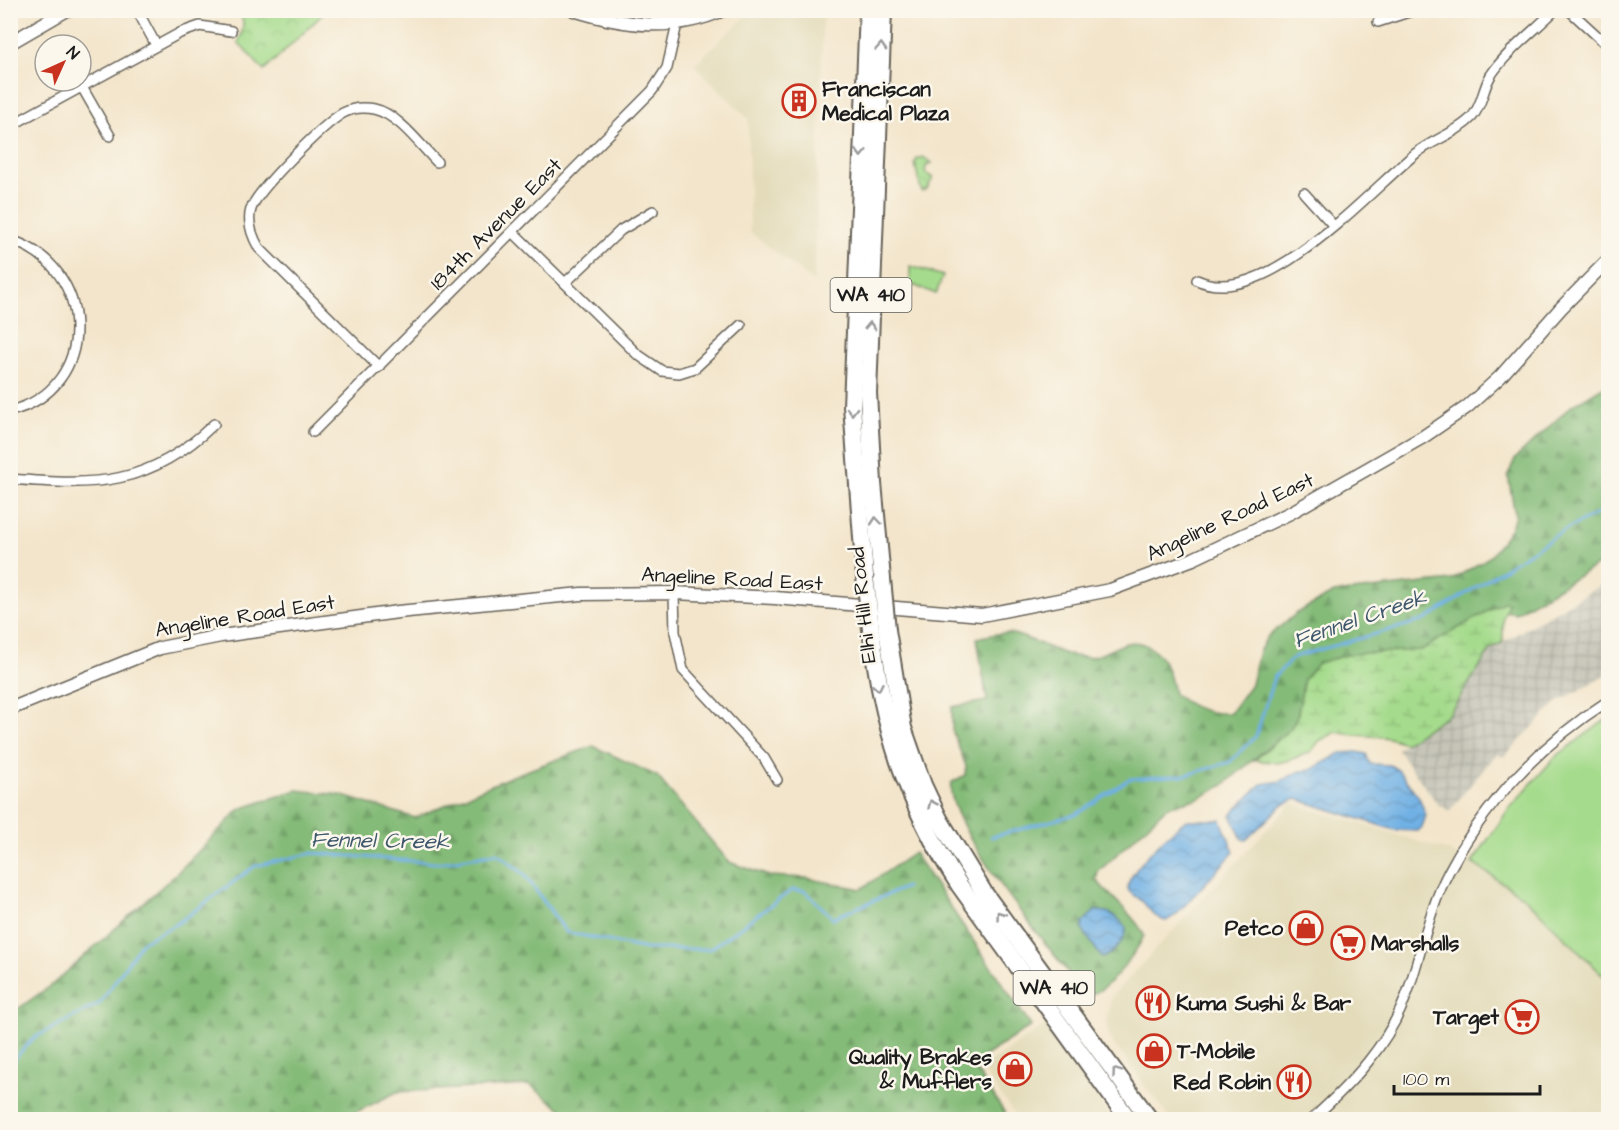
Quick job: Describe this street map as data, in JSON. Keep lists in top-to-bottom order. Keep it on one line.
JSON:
{"streets":{"highway":["WA 410","Elhi Hill Road"],"street":["184th Avenue East","Angeline Road East"]},"water":["Fennel Creek"],"places":{"building":["Franciscan Medical Plaza"],"shop":["Petco","T-Mobile","Quality Brakes & Mufflers"],"supermarket":["Marshalls","Target"],"restaurant":["Kuma Sushi & Bar","Red Robin"]},"scale_bar":"100 m","north":"top right"}
